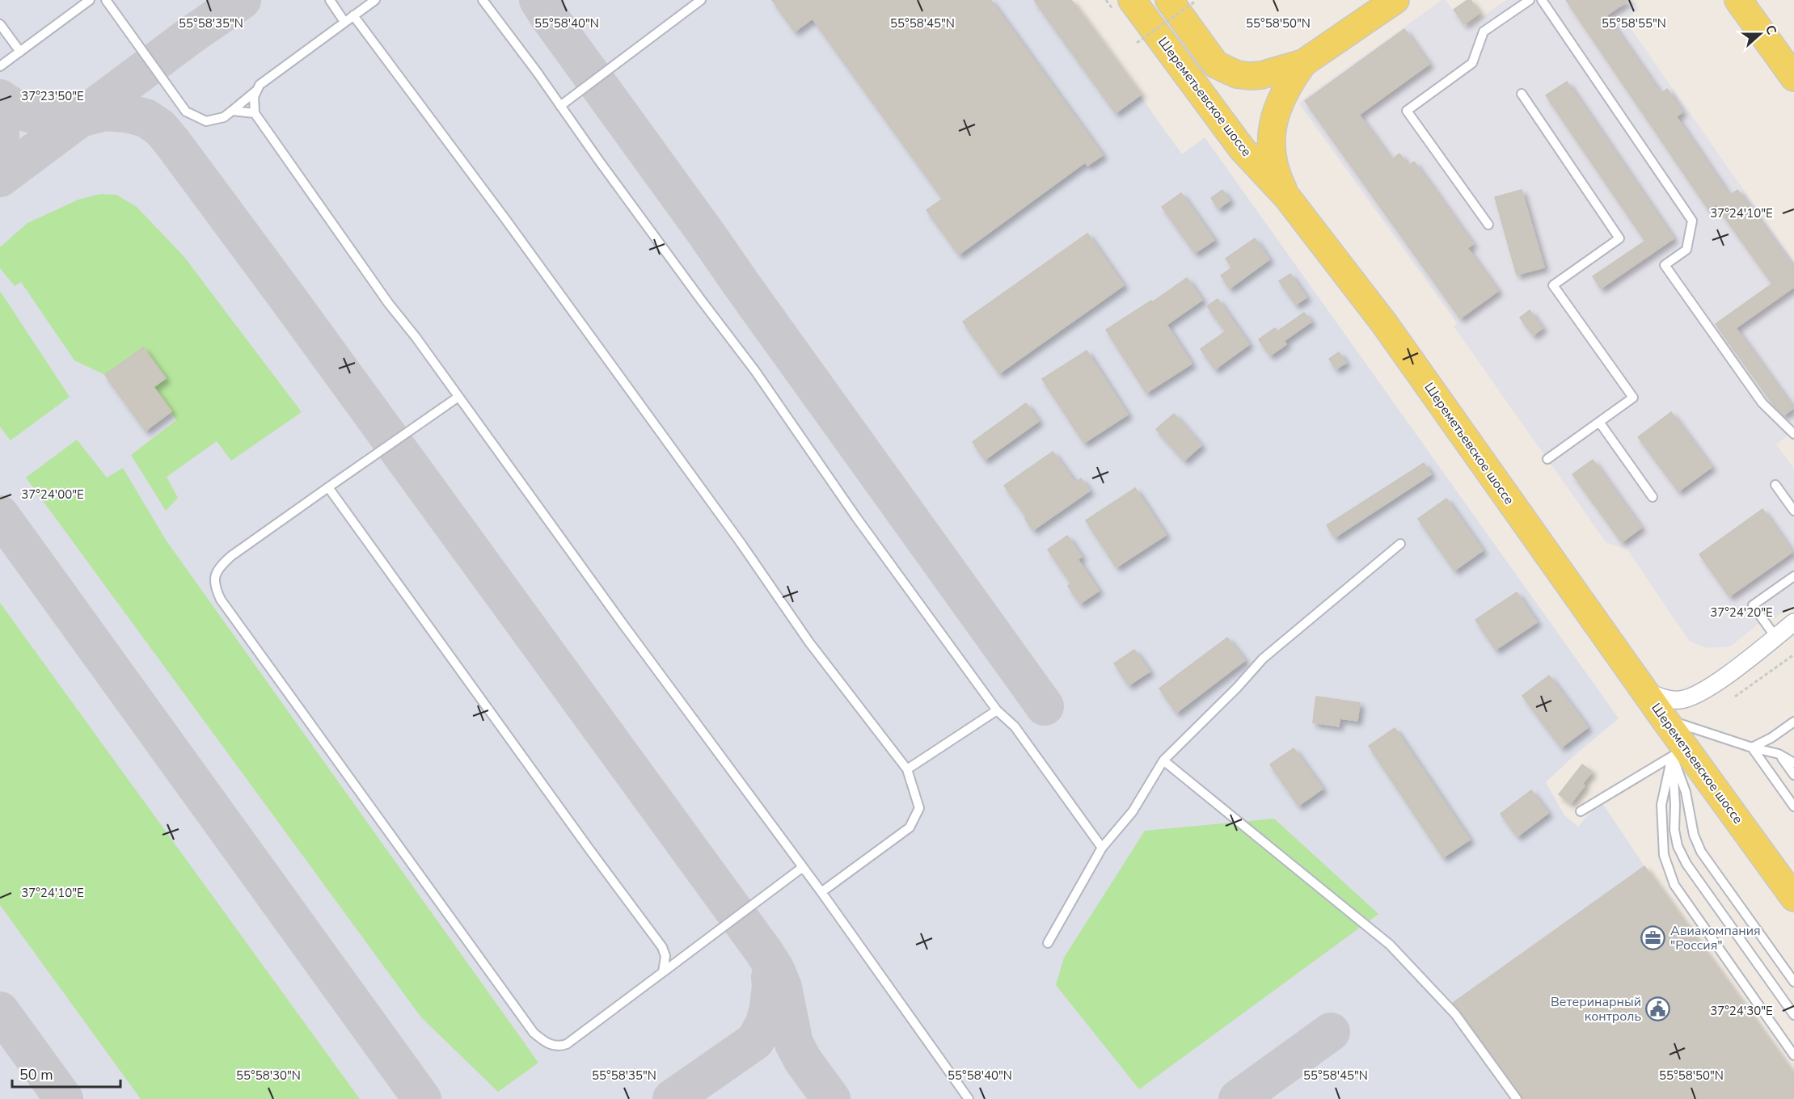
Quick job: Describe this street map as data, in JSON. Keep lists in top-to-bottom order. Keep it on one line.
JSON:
{"streets":{"main road":["Шереметьевское шоссе"]},"places":{"office":["Авиакомпания \"Россия\""],"public building":["Ветеринарный контроль"]},"scale_bar":"50 m","north":"right","coordinates":["55°58'35\"N","55°58'40\"N","55°58'45\"N","55°58'50\"N","55°58'55\"N","37°23'50\"E","37°24'10\"E","37°24'00\"E","37°24'20\"E","37°24'30\"E","55°58'30\"N"]}
